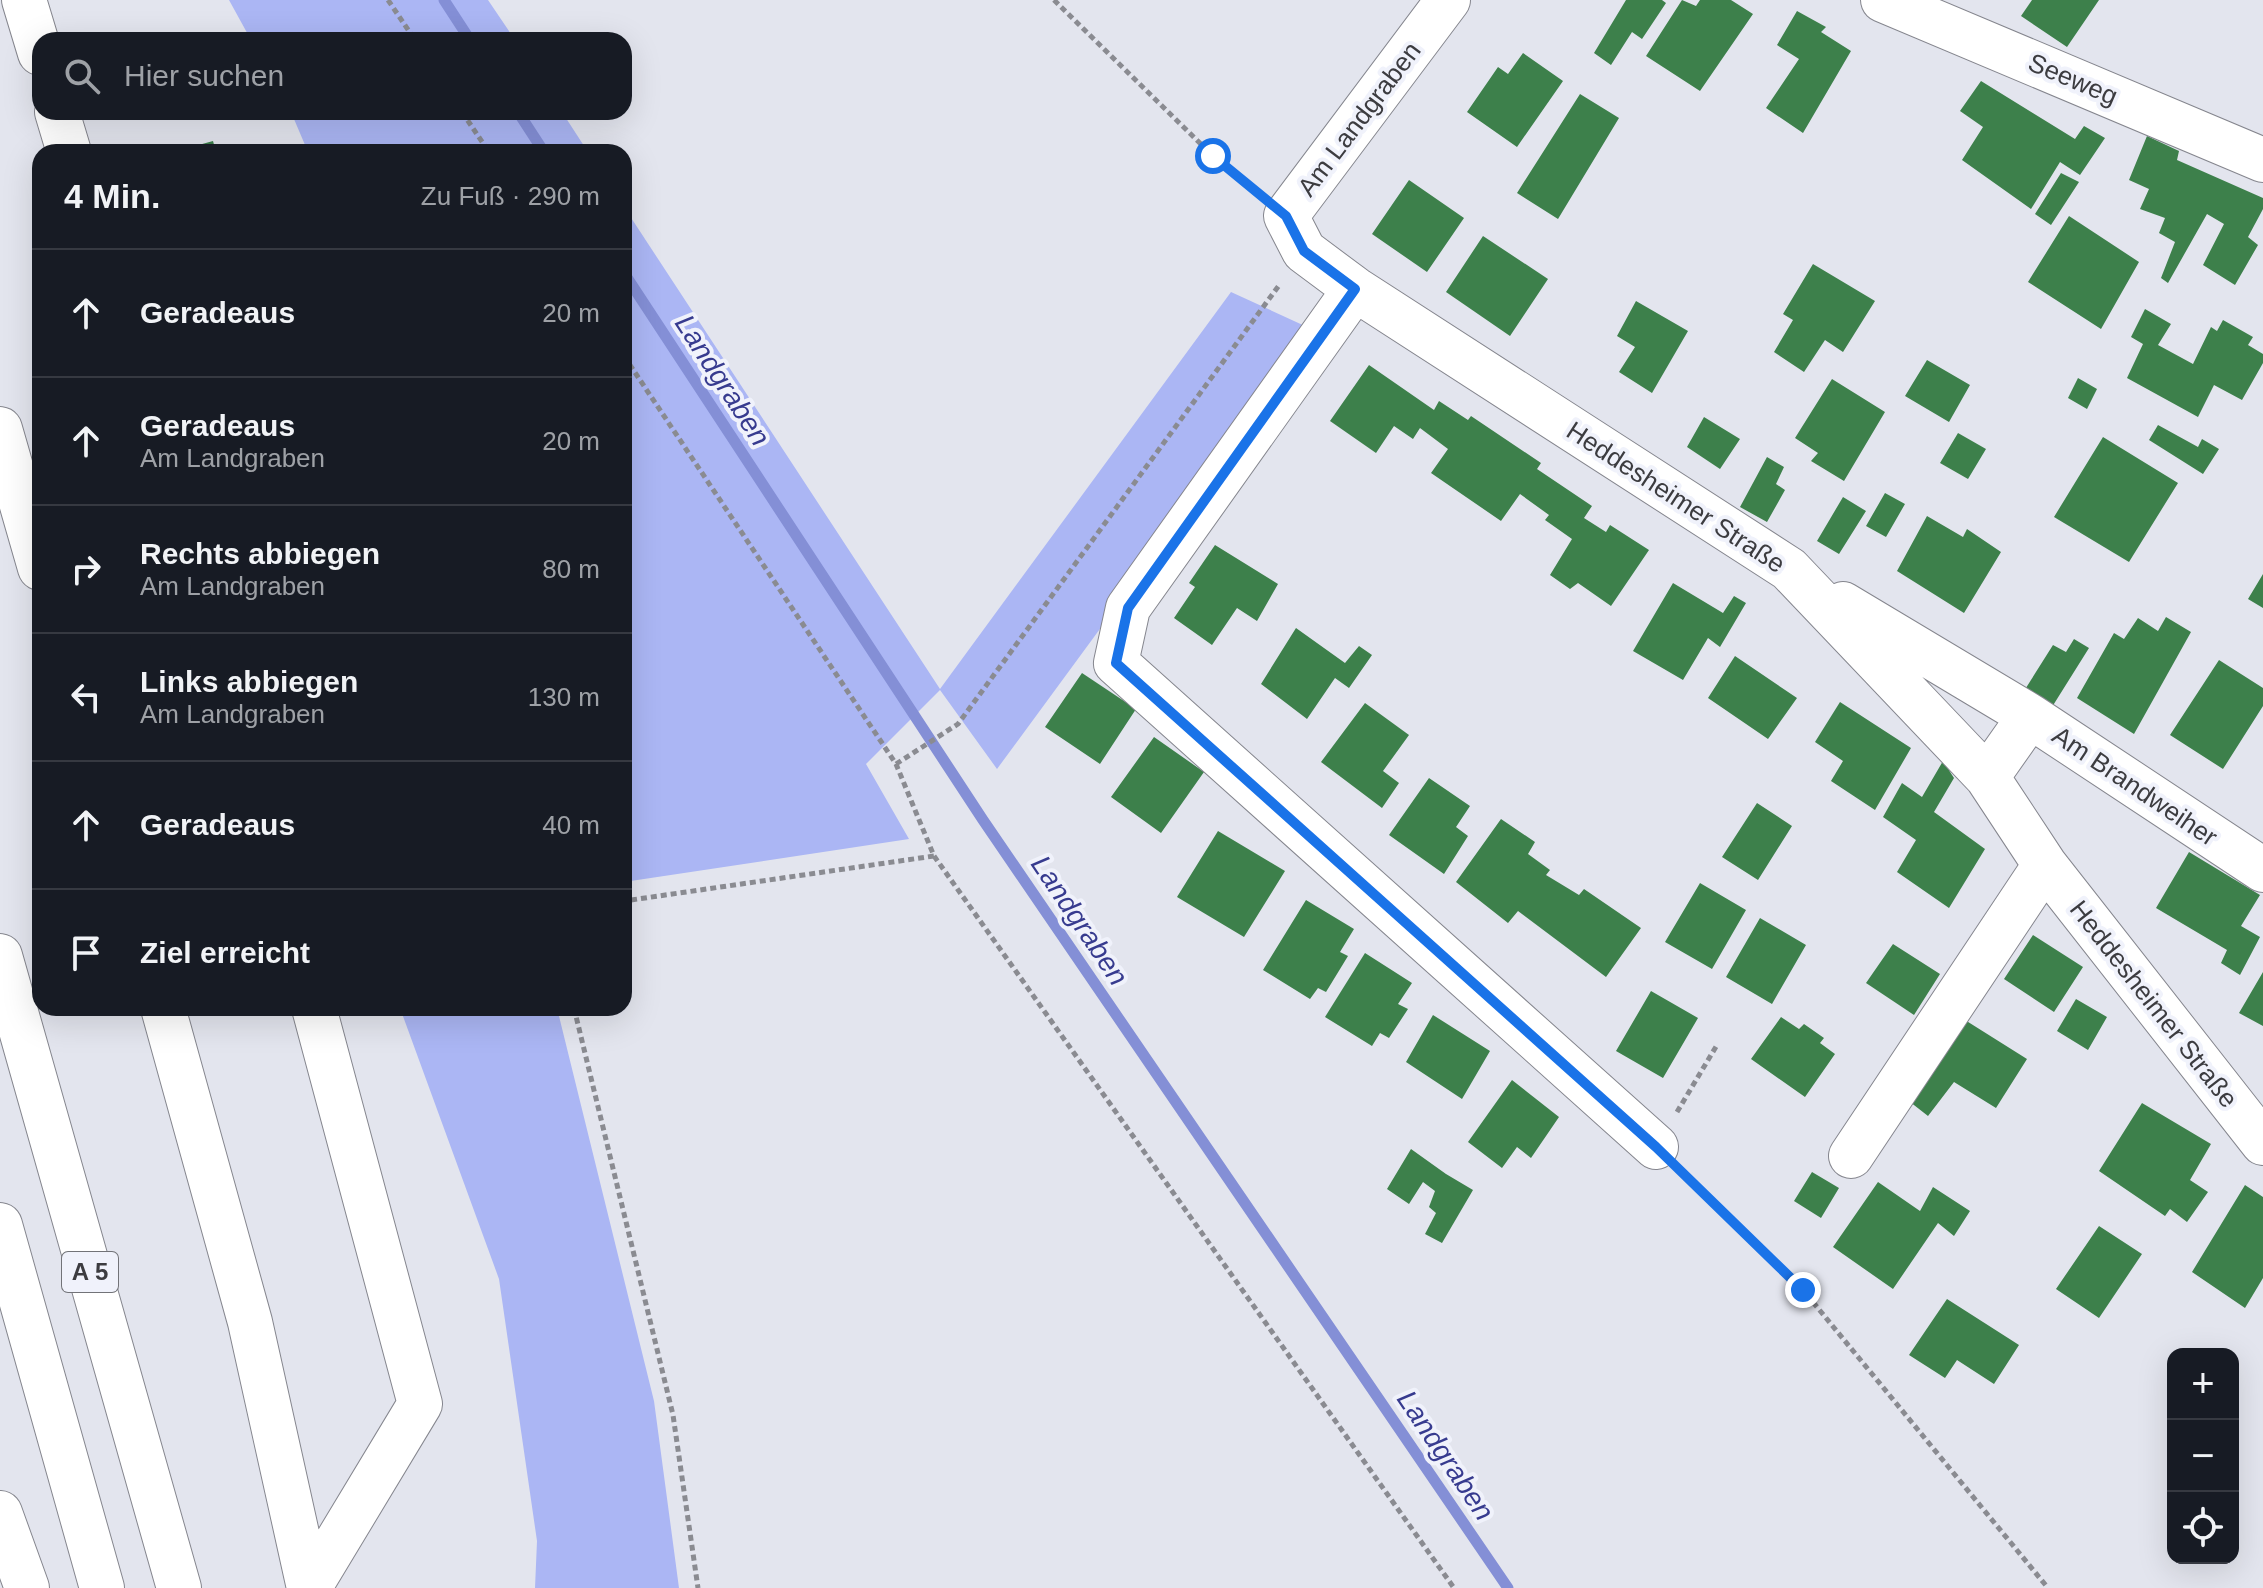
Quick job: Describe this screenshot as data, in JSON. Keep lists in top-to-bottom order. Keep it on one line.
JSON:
{"streets":{"main road":["Seeweg","Am Landgraben","Heddesheimer Straße","Am Brandweiher","A 5"]},"crossings":[["Heddesheimer Straße","Am Brandweiher"]],"water":["Landgraben"],"page":{"search":"Hier suchen","heading":["4 Min.","Zu Fuß · 290 m"],"list":[["Geradeaus","20 m"],["Geradeaus","Am Landgraben","20 m"],["Rechts abbiegen","Am Landgraben","80 m"],["Links abbiegen","Am Landgraben","130 m"],["Geradeaus","40 m"],"Ziel erreicht"],"map_buttons":["+","−"]}}
